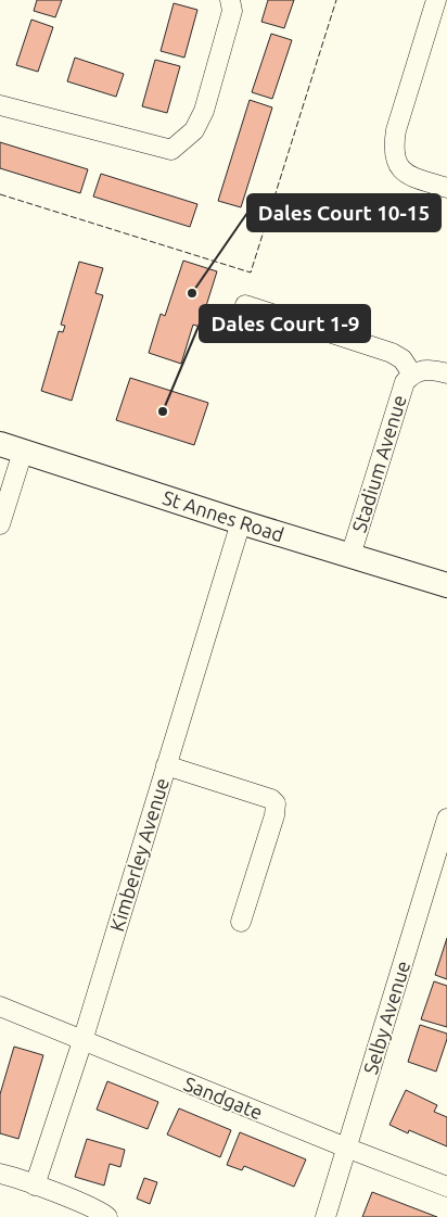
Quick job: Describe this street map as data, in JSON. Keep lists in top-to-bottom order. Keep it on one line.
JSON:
{"streets":{"street":["Stadium Avenue","St Annes Road","Kimberley Avenue","Selby Avenue","Sandgate"]},"crossings":[["Stadium Avenue","St Annes Road"],["St Annes Road","Kimberley Avenue"],["Kimberley Avenue","Sandgate"],["Selby Avenue","Sandgate"]],"places":["Dales Court 10-15","Dales Court 1-9"]}
